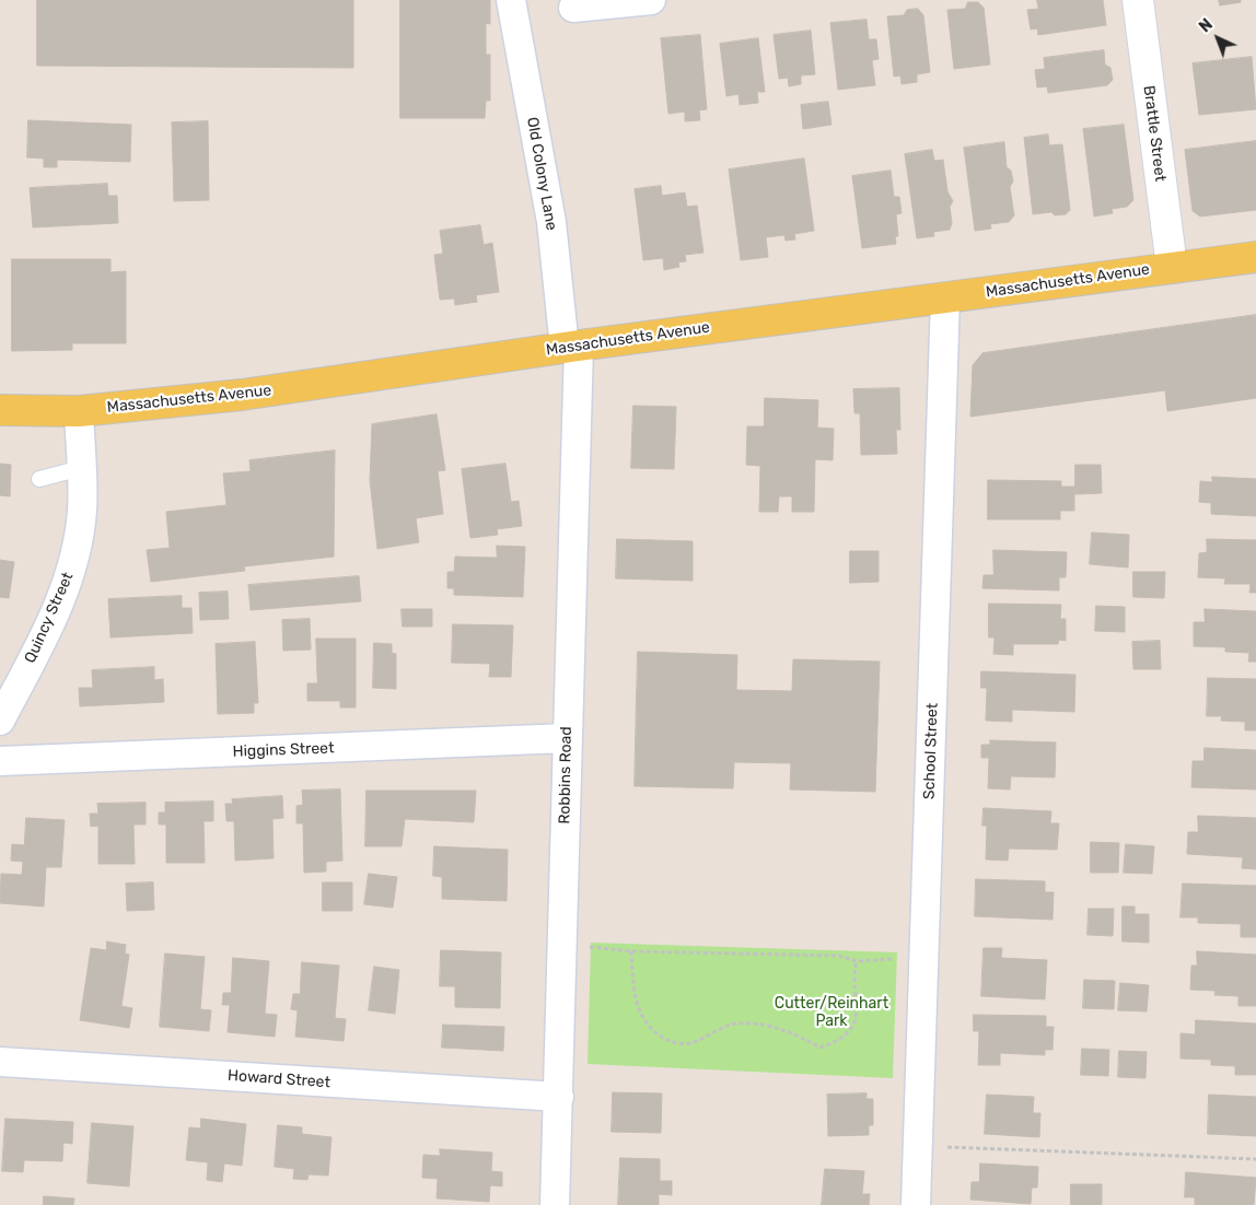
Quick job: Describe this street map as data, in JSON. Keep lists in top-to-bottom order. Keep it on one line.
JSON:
{"streets":{"main road":["Brattle Street","Massachusetts Avenue"],"street":["Old Colony Lane","Quincy Street","Higgins Street","School Street","Robbins Road","Howard Street"]},"crossings":[["Brattle Street","Massachusetts Avenue"],["Old Colony Lane","Massachusetts Avenue"],["Old Colony Lane","Robbins Road"],["Massachusetts Avenue","Quincy Street"],["Massachusetts Avenue","School Street"],["Massachusetts Avenue","Robbins Road"],["Higgins Street","Robbins Road"],["Robbins Road","Howard Street"]],"parks":["Cutter/Reinhart Park"],"north":"top left"}
